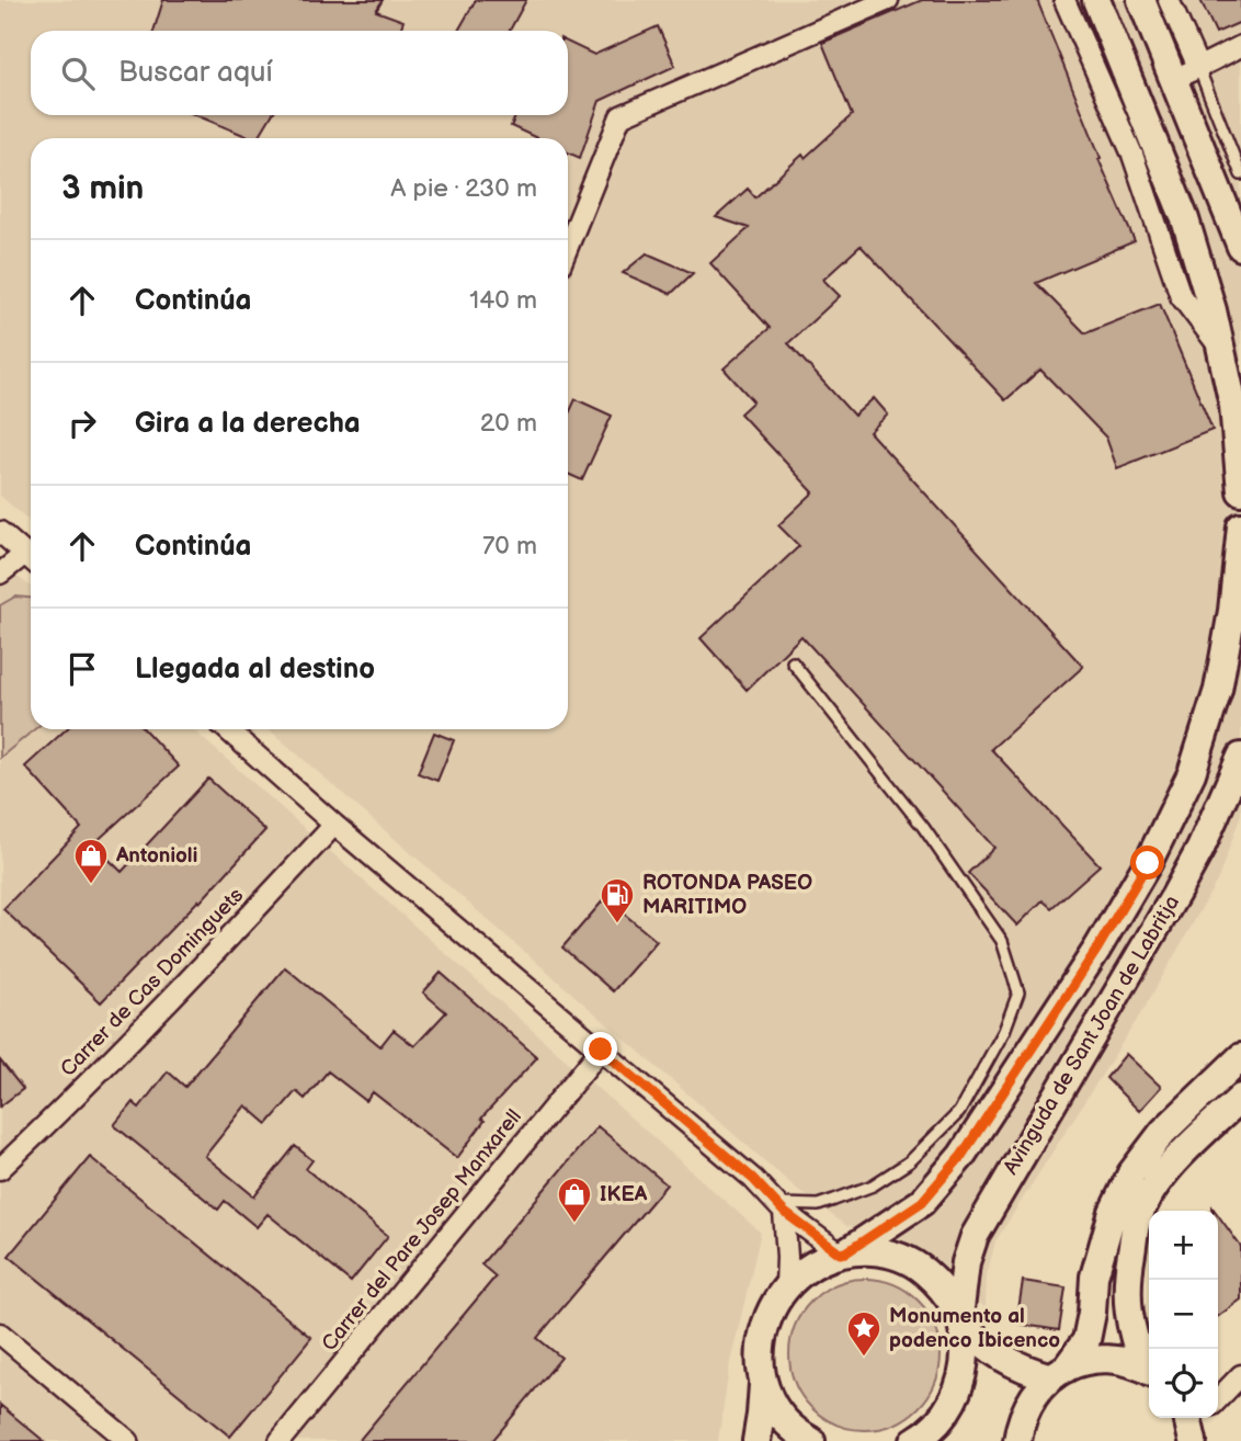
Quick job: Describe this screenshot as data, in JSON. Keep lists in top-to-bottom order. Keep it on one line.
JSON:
{"streets":{"main road":["Avinguda de Sant Joan de Labritja"],"street":["Carrer de Cas Dominguets","Carrer del Pare Josep Manxarell"]},"places":{"shop":["Antonioli","IKEA"],"fuel station":["ROTONDA PASEO MARITIMO"],"place":["Monumento al podenco Ibicenco"]},"page":{"search":"Buscar aquí","heading":["3 min","A pie · 230 m"],"list":[["Continúa","140 m"],["Gira a la derecha","20 m"],["Continúa","70 m"],"Llegada al destino"],"map_buttons":["+","−"]}}
